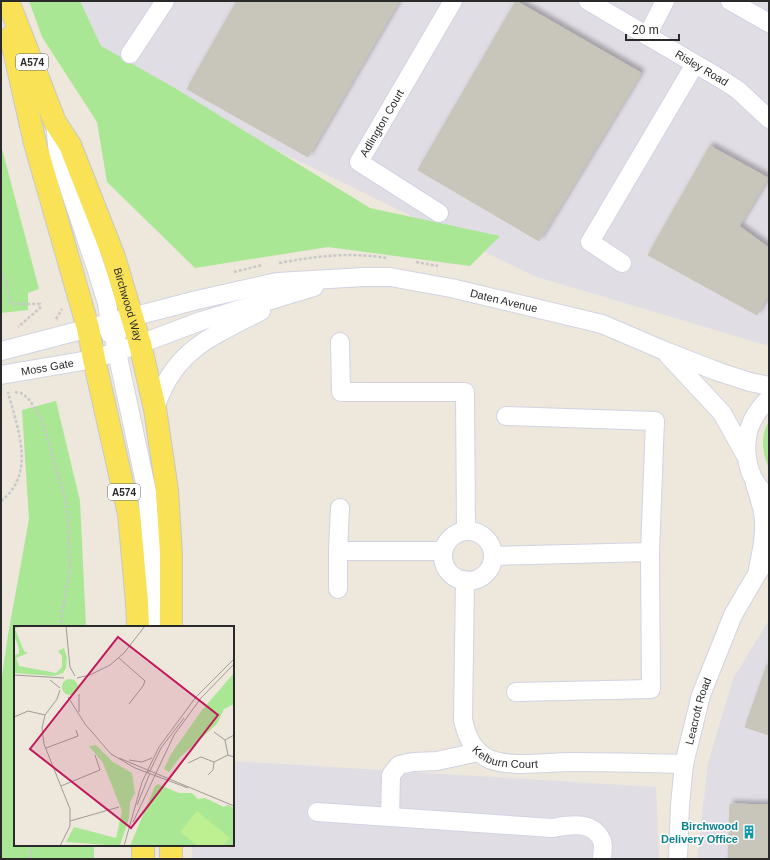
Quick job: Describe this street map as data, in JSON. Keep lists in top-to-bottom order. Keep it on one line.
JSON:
{"streets":{"main road":["A574","Birchwood Way"],"street":["Risley Road","Adlington Court","Daten Avenue","Moss Gate","Leacroft Road","Kelburn Court"]},"crossings":[["A574","Daten Avenue"],["A574","Birchwood Way"],["A574","Moss Gate"],["Daten Avenue","Birchwood Way"],["Daten Avenue","Moss Gate"],["Daten Avenue","Leacroft Road"],["Leacroft Road","Kelburn Court"]],"places":{"building":["Birchwood Delivery Office"]},"scale_bar":"20 m"}
